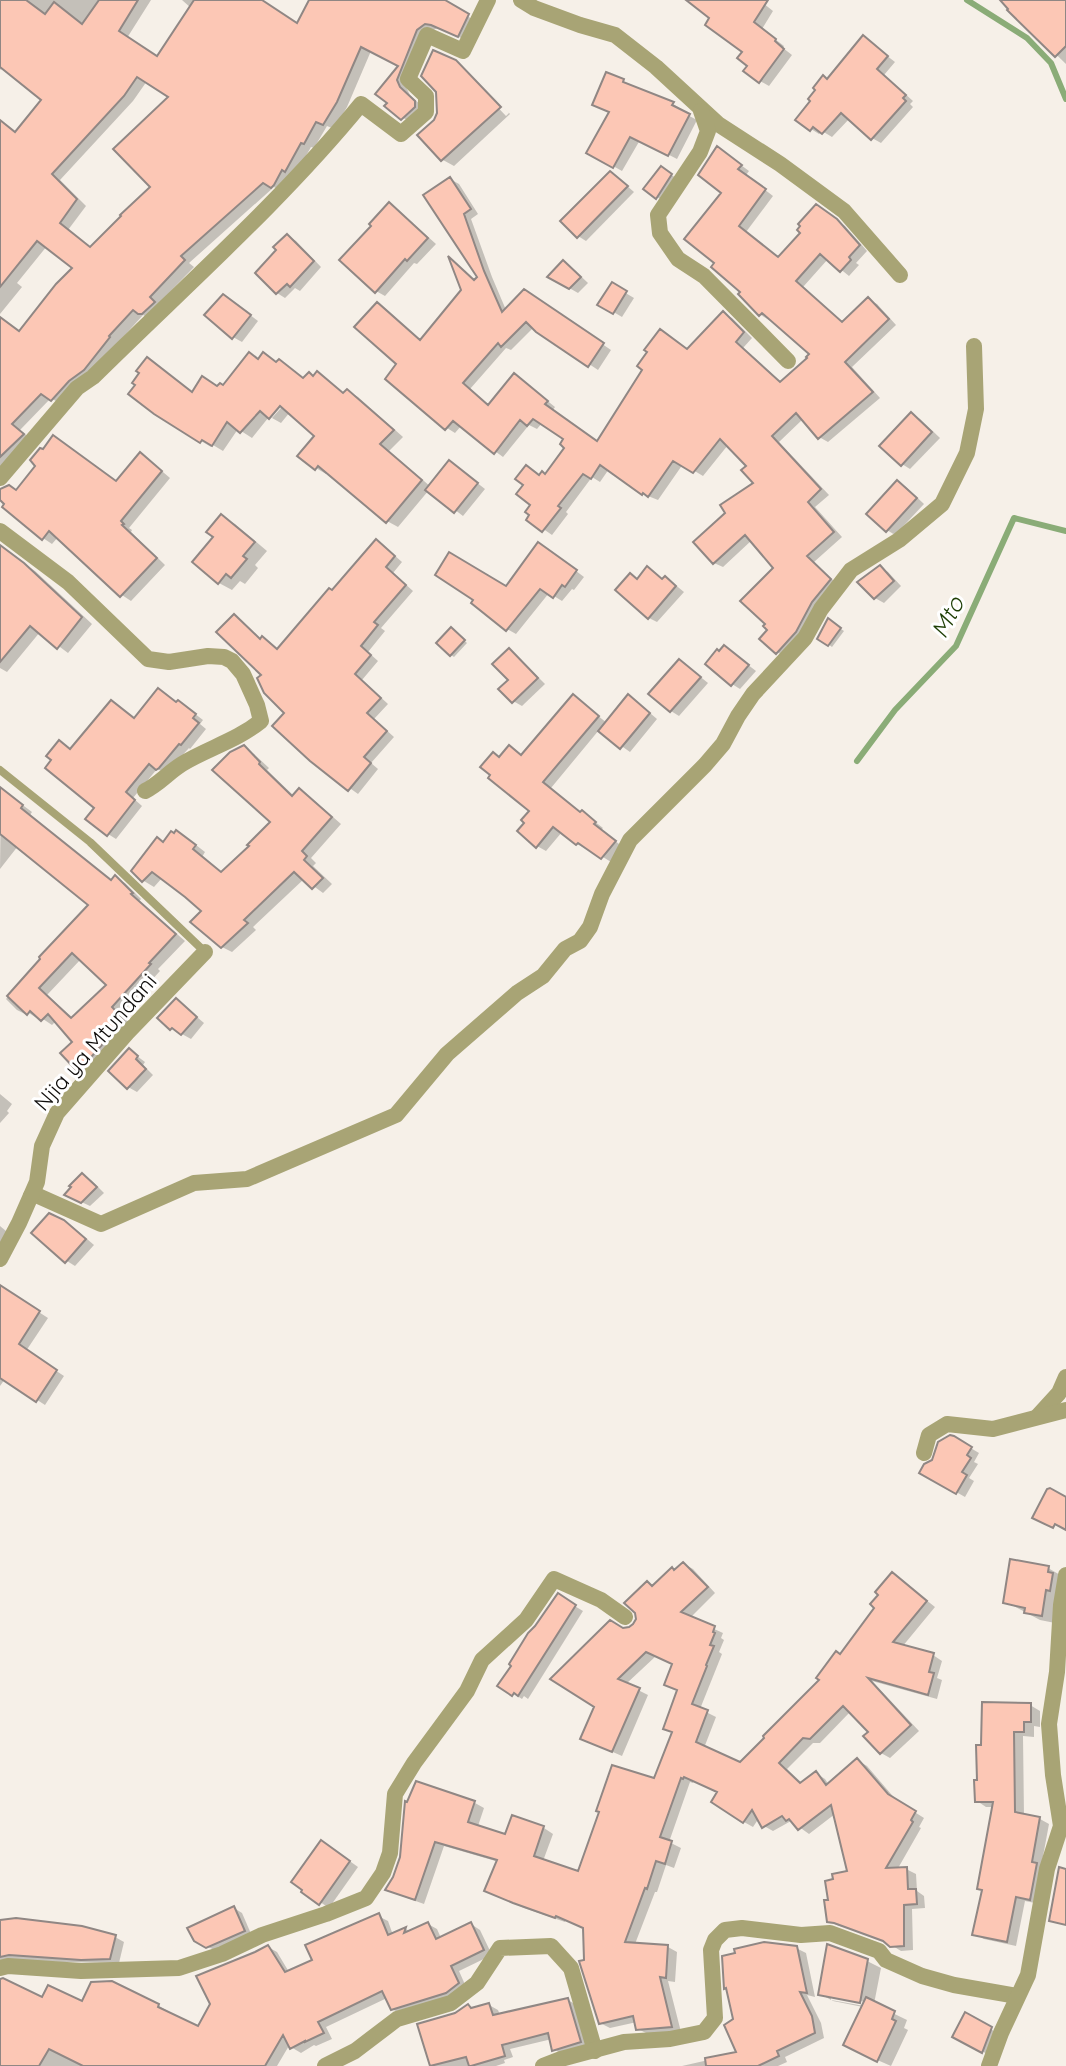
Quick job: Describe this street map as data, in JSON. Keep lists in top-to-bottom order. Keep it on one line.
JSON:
{"streets":{"street":["Njia ya Mtundani"]},"water":["Mto"]}
